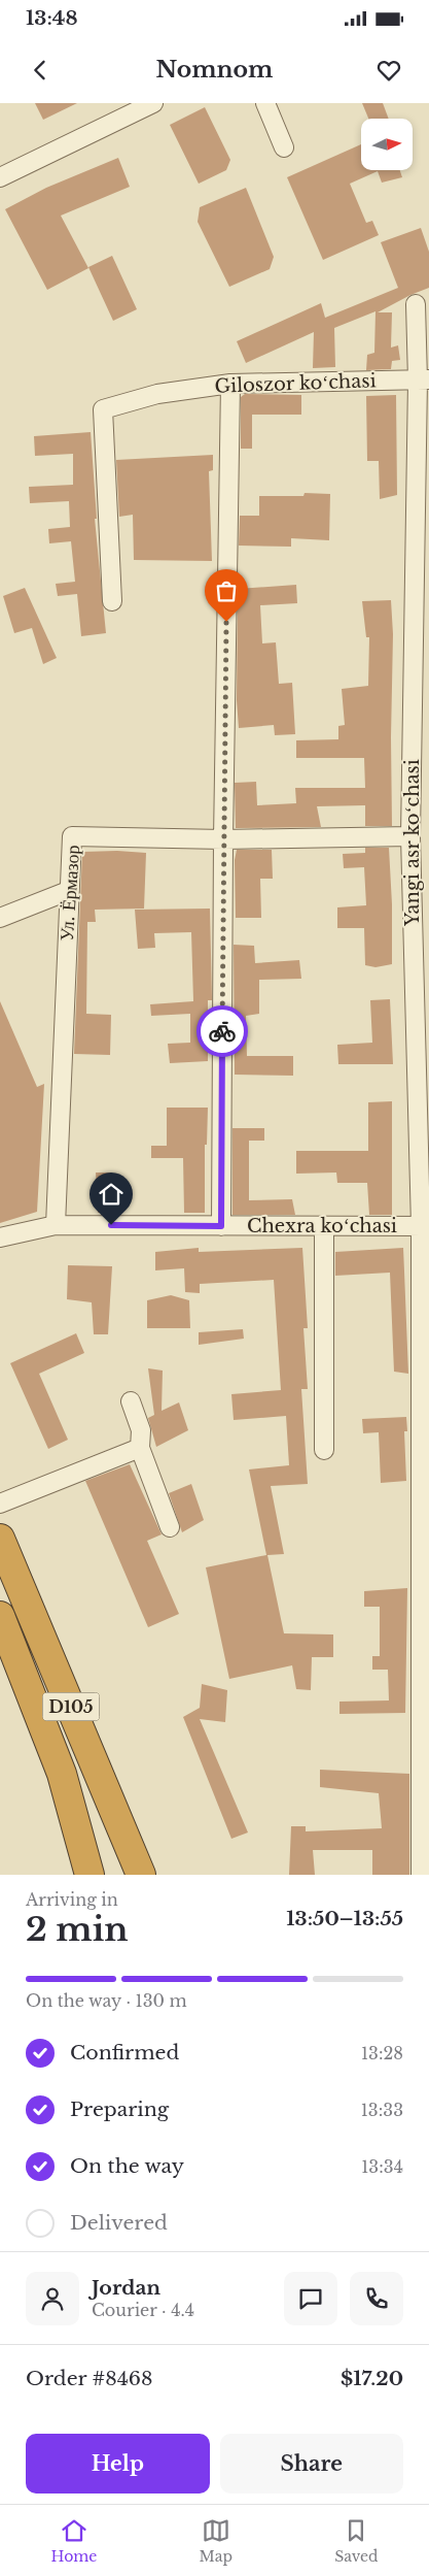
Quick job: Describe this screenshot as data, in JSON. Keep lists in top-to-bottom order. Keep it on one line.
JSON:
{"streets":{"highway":["D105"],"street":["Giloszor koʻchasi","Yangi asr koʻchasi","Ул. Ёрмазор","Chexra koʻchasi"]},"crossings":[["Giloszor koʻchasi","Yangi asr koʻchasi"],["Yangi asr koʻchasi","Ул. Ёрмазор"],["Yangi asr koʻchasi","Chexra koʻchasi"],["Ул. Ёрмазор","Chexra koʻchasi"]],"north":"right","page":{"status":"13:48","header":"Nomnom","heading":["2 min","Arriving in","13:50–13:55"],"panel":["Jordan","Courier · 4.4","Order #8468","$17.20"],"bar":"On the way · 130 m","list":[["Confirmed","13:28"],["Preparing","13:33"],["On the way","13:34"],"Delivered"],"buttons":["Help","Share"],"tabs":["Home","Map","Saved"]}}
